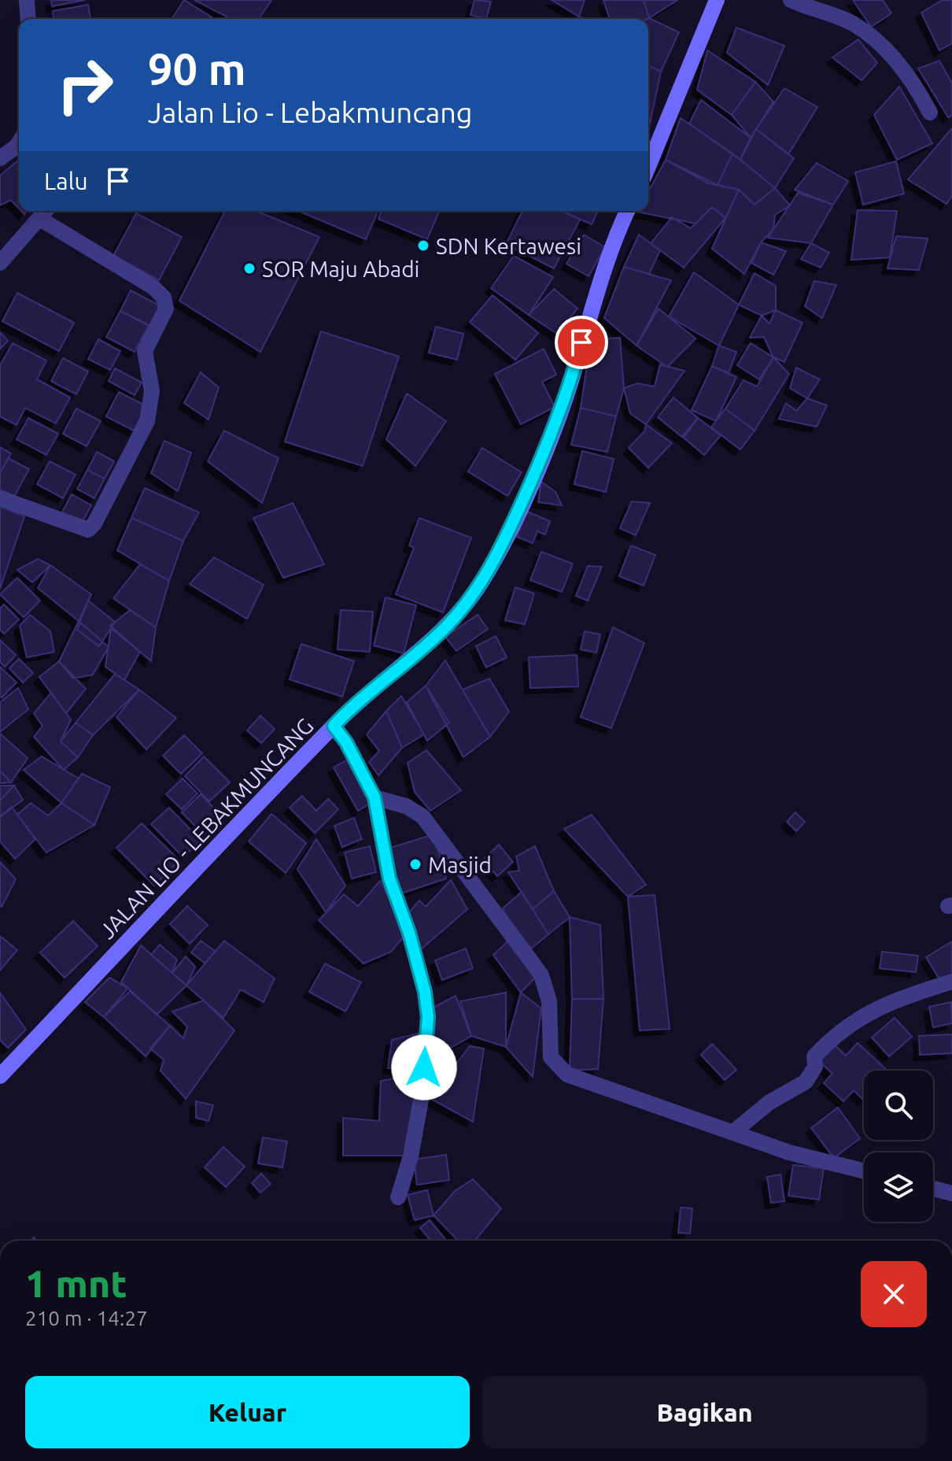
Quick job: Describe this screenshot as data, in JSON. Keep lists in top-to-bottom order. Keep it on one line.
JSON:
{"streets":{"street":["JALAN LIO - LEBAKMUNCANG"]},"places":["SDN Kertawesi","SOR Maju Abadi","Masjid"],"page":{"turn":["90 m","Jalan Lio - Lebakmuncang"],"then":"Lalu","heading":["1 mnt","210 m · 14:27"],"buttons":["Keluar","Bagikan"]}}
